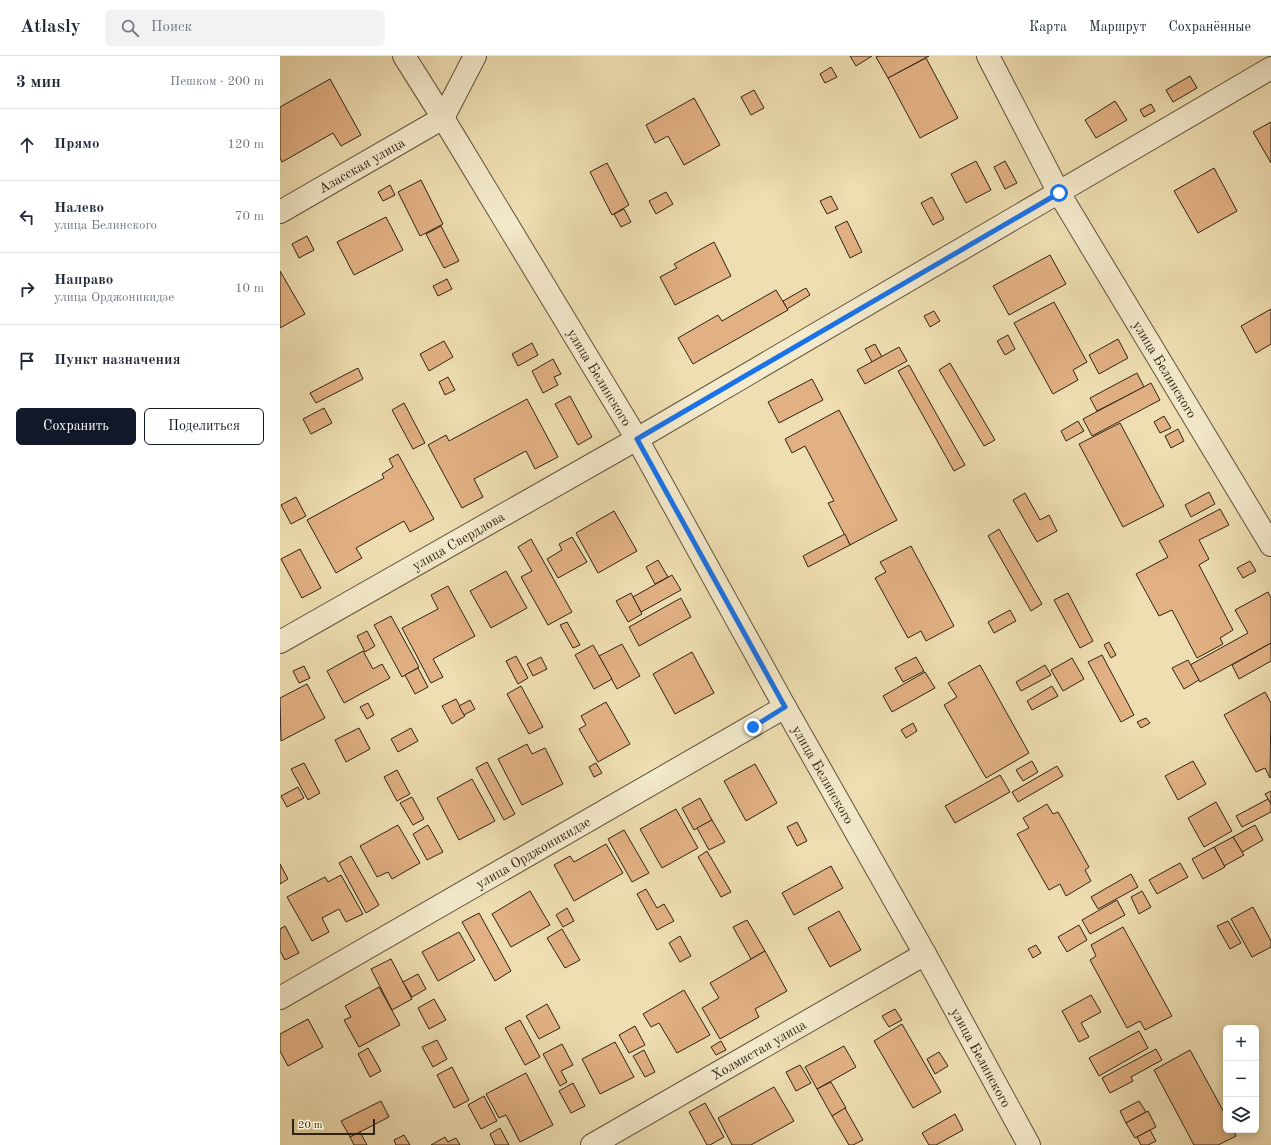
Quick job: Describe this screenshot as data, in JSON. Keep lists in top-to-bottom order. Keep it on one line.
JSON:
{"streets":{"street":["Азасская улица","улица Белинского","улица Свердлова","улица Орджоникидзе","Холмистая улица"]},"crossings":[["Азасская улица","улица Белинского"],["улица Белинского","улица Свердлова"],["улица Белинского","улица Орджоникидзе"],["улица Белинского","Холмистая улица"]],"scale_bar":"20 m","page":{"header":"Atlasly","search":"Поиск","nav":["Карта","Маршрут","Сохранённые"],"heading":["3 мин","Пешком · 200 m"],"list":[["Прямо","120 m"],["Налево","улица Белинского","70 m"],["Направо","улица Орджоникидзе","10 m"],"Пункт назначения"],"buttons":["Сохранить","Поделиться"],"map_buttons":["+","−"],"scale":"20 m"}}
